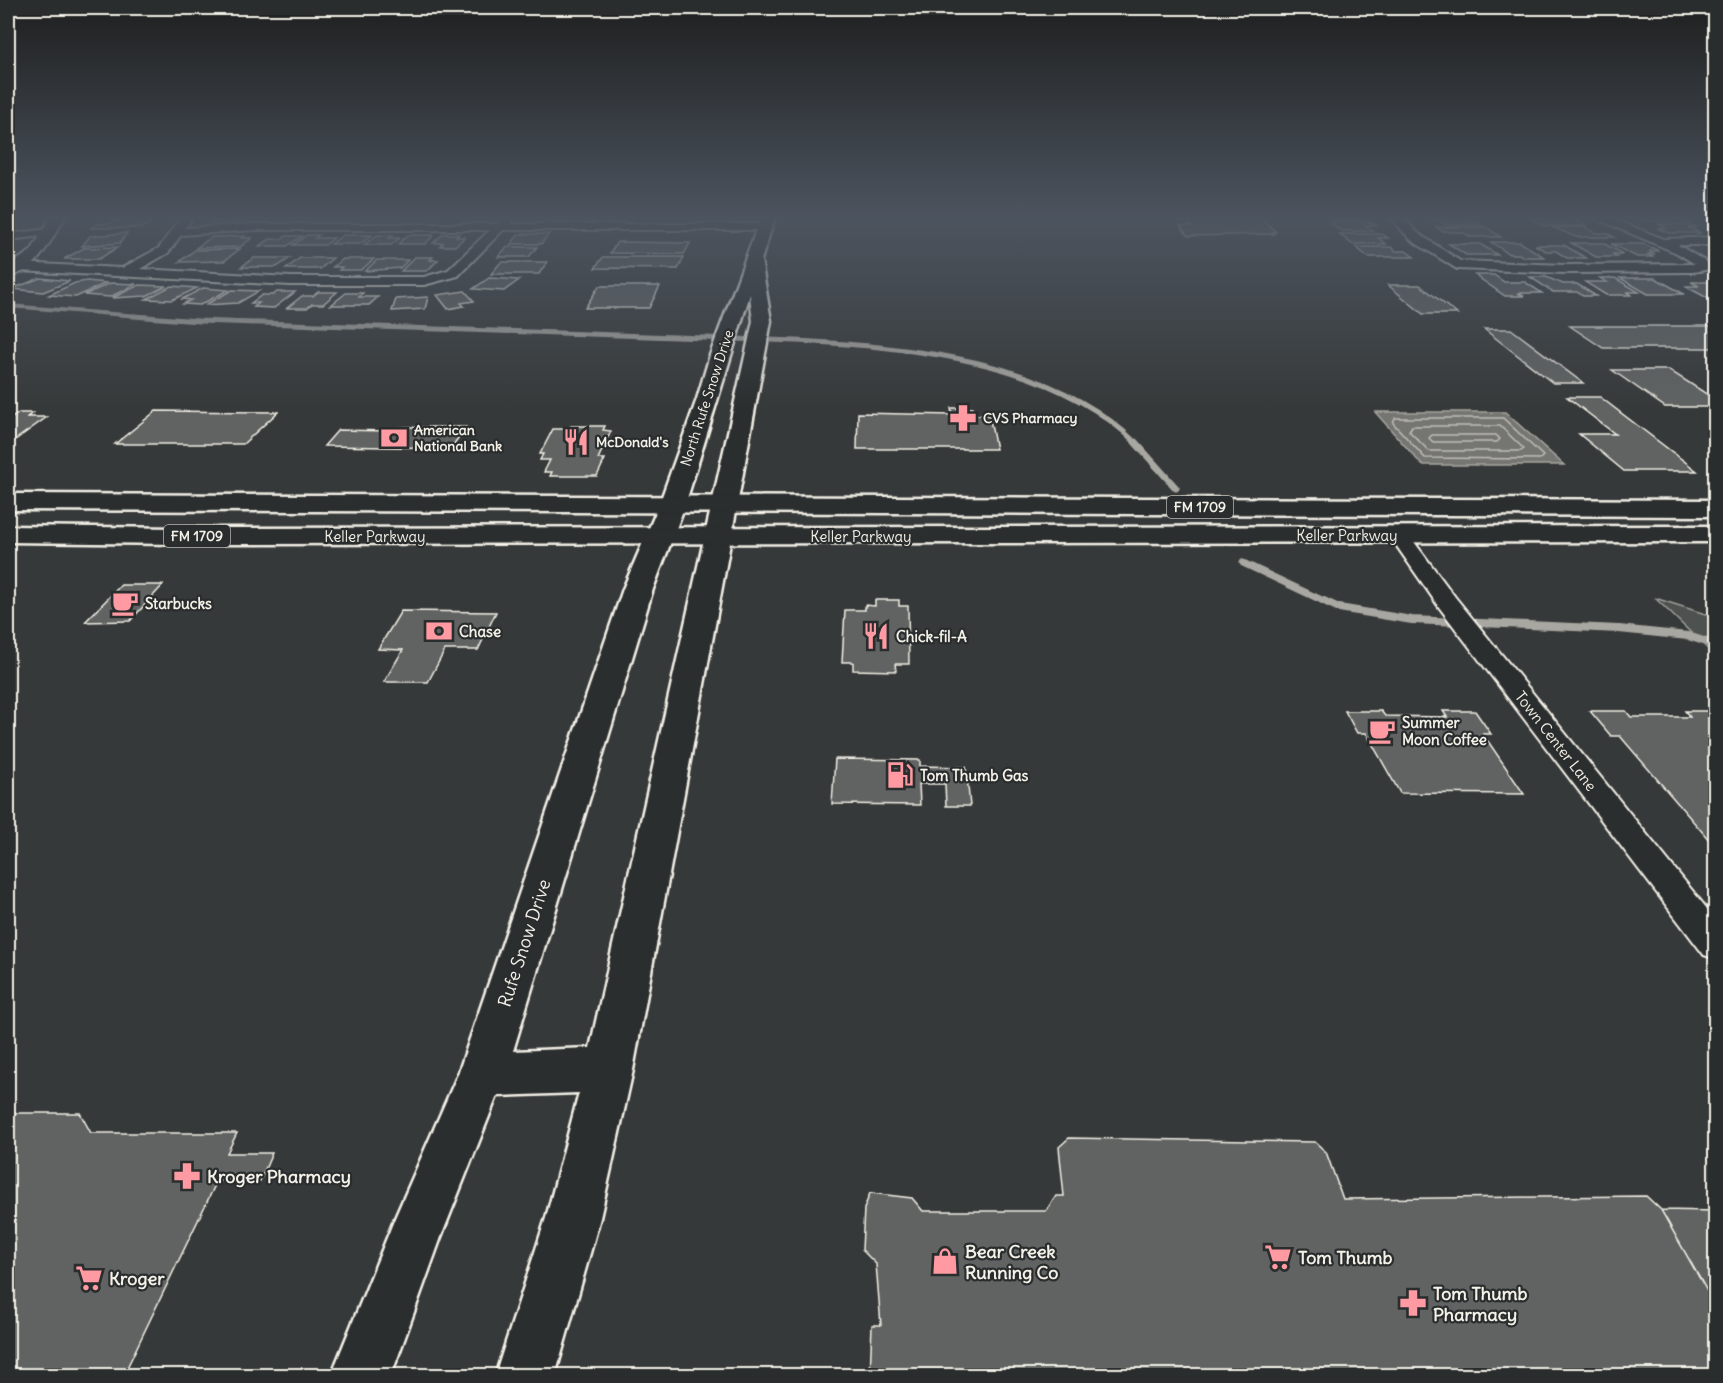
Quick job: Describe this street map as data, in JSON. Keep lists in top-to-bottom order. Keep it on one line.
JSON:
{"streets":{"main road":["North Rufe Snow Drive","FM 1709","Keller Parkway","Rufe Snow Drive"],"street":["Town Center Lane"]},"crossings":[["North Rufe Snow Drive","Keller Parkway"],["North Rufe Snow Drive","Rufe Snow Drive"],["Keller Parkway","Town Center Lane"],["Keller Parkway","Rufe Snow Drive"]],"places":{"pharmacy":["CVS Pharmacy","Kroger Pharmacy","Tom Thumb Pharmacy"],"bank":["American National Bank","Chase"],"restaurant":["McDonald's","Chick-fil-A"],"cafe":["Starbucks","Summer Moon Coffee"],"fuel station":["Tom Thumb Gas"],"supermarket":["Tom Thumb","Kroger"],"shop":["Bear Creek Running Co"]}}
